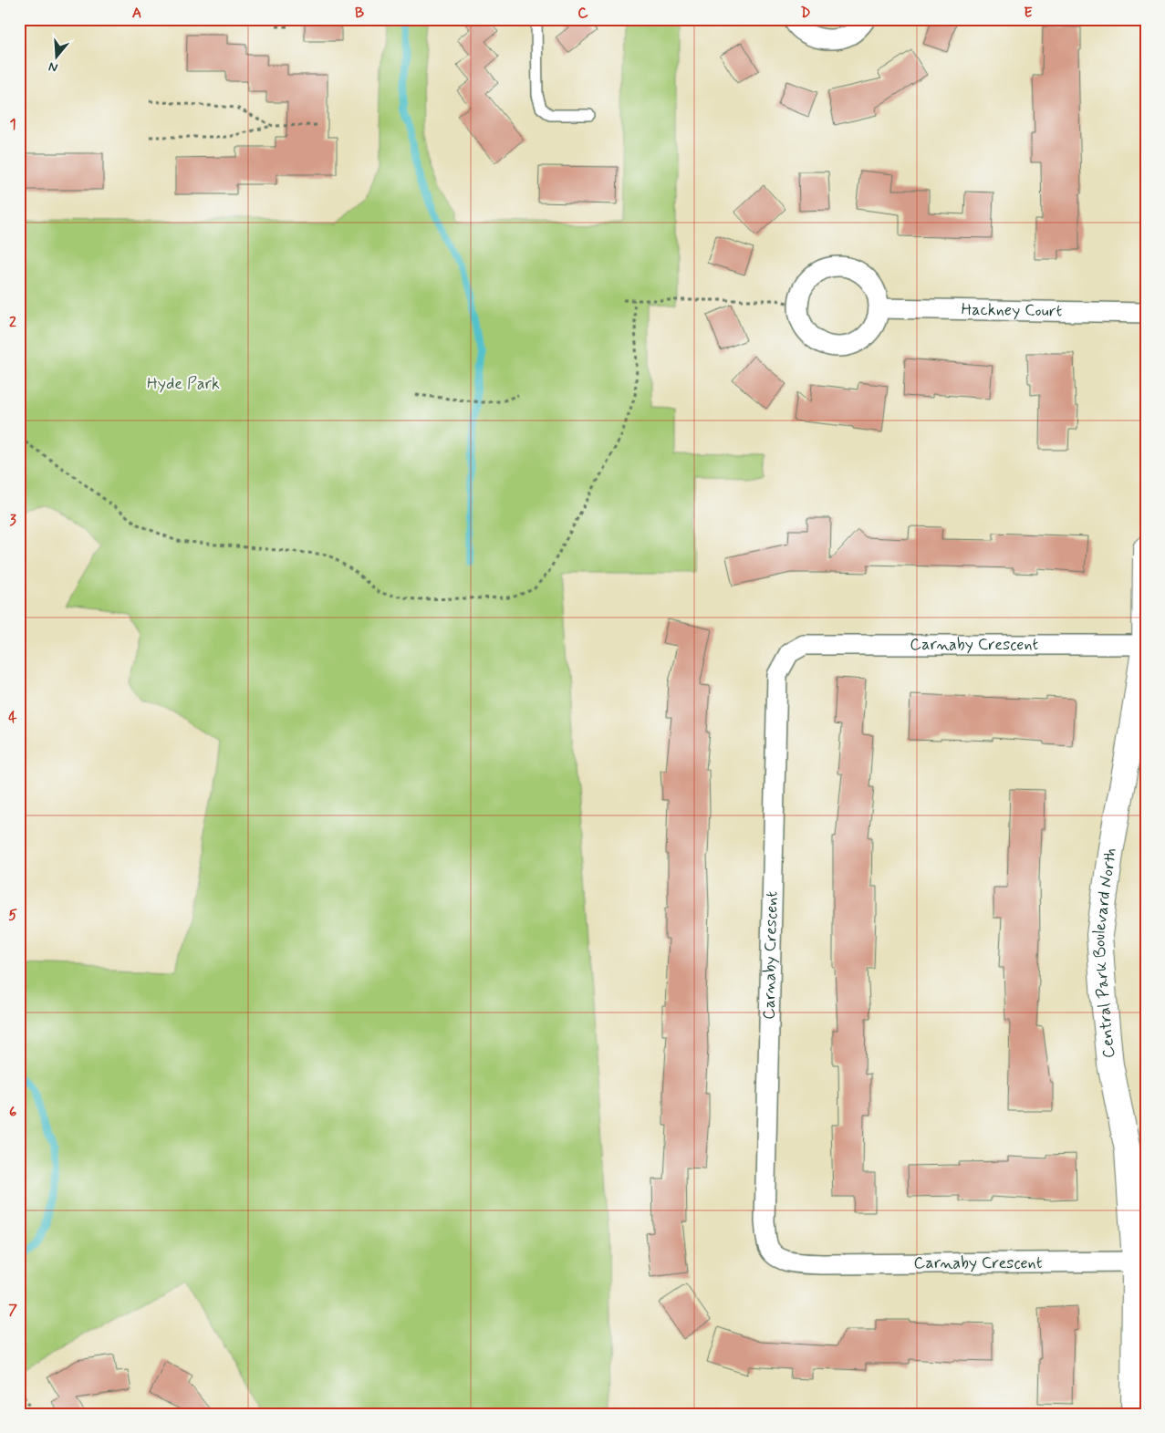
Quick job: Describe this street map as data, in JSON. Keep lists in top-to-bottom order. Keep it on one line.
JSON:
{"streets":{"street":["Hackney Court","Carnaby Crescent","Central Park Boulevard North"]},"crossings":[["Carnaby Crescent","Central Park Boulevard North"]],"parks":["Hyde Park"],"north":"bottom","grid":{"columns":["A","B","C","D","E"],"rows":["1","2","3","4","5","6","7"]}}
